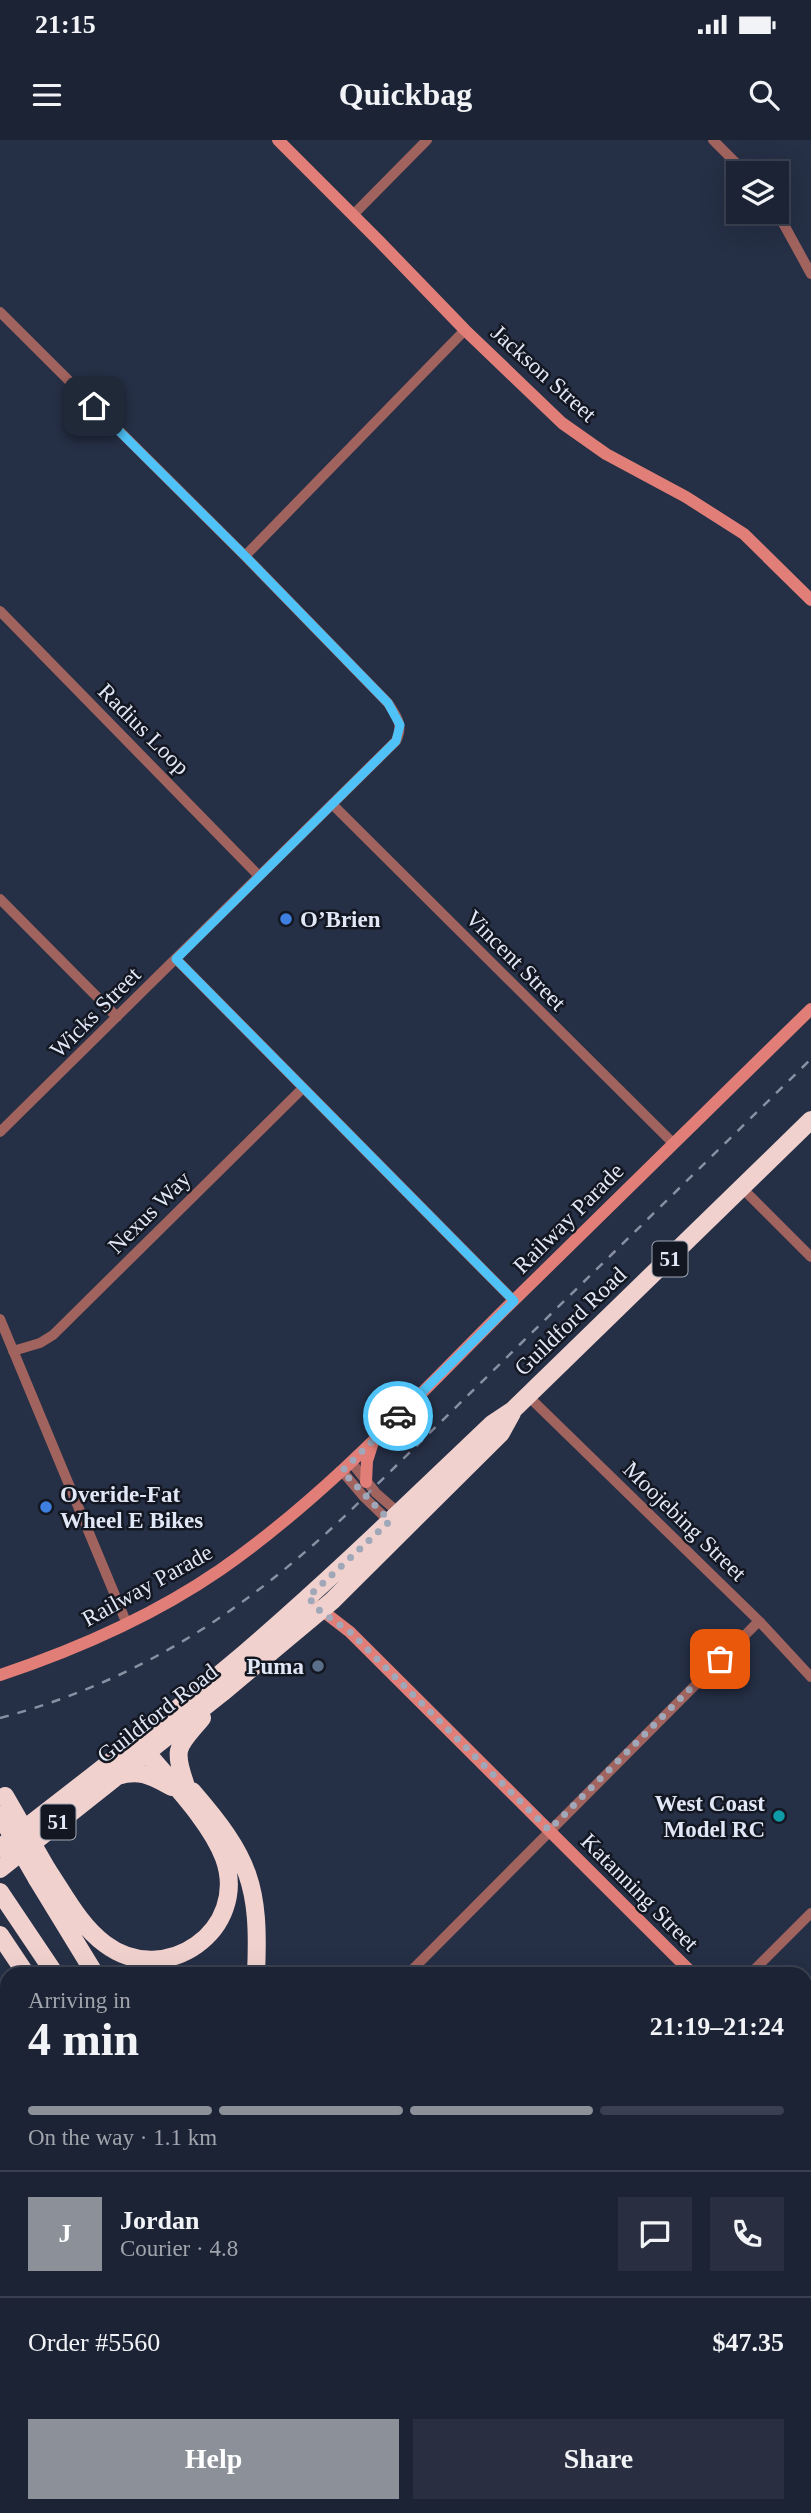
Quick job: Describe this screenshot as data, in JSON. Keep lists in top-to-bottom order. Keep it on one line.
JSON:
{"streets":{"highway":["51","Guildford Road"],"street":["Jackson Street","Radius Loop","Vincent Street","Wicks Street","Nexus Way","Railway Parade","Moojebing Street","Katanning Street"]},"crossings":[["Radius Loop","Wicks Street"],["Vincent Street","Wicks Street"],["Vincent Street","Railway Parade"],["Guildford Road","Moojebing Street"],["Guildford Road","Katanning Street"]],"places":["O’Brien","Overide-Fat Wheel E Bikes","Puma","West Coast Model RC"],"page":{"status":"21:15","header":"Quickbag","heading":["4 min","Arriving in","21:19–21:24"],"panel":["Jordan","Courier · 4.8","Order #5560","$47.35"],"bar":"On the way · 1.1 km","round":"J","buttons":["Help","Share"]}}
